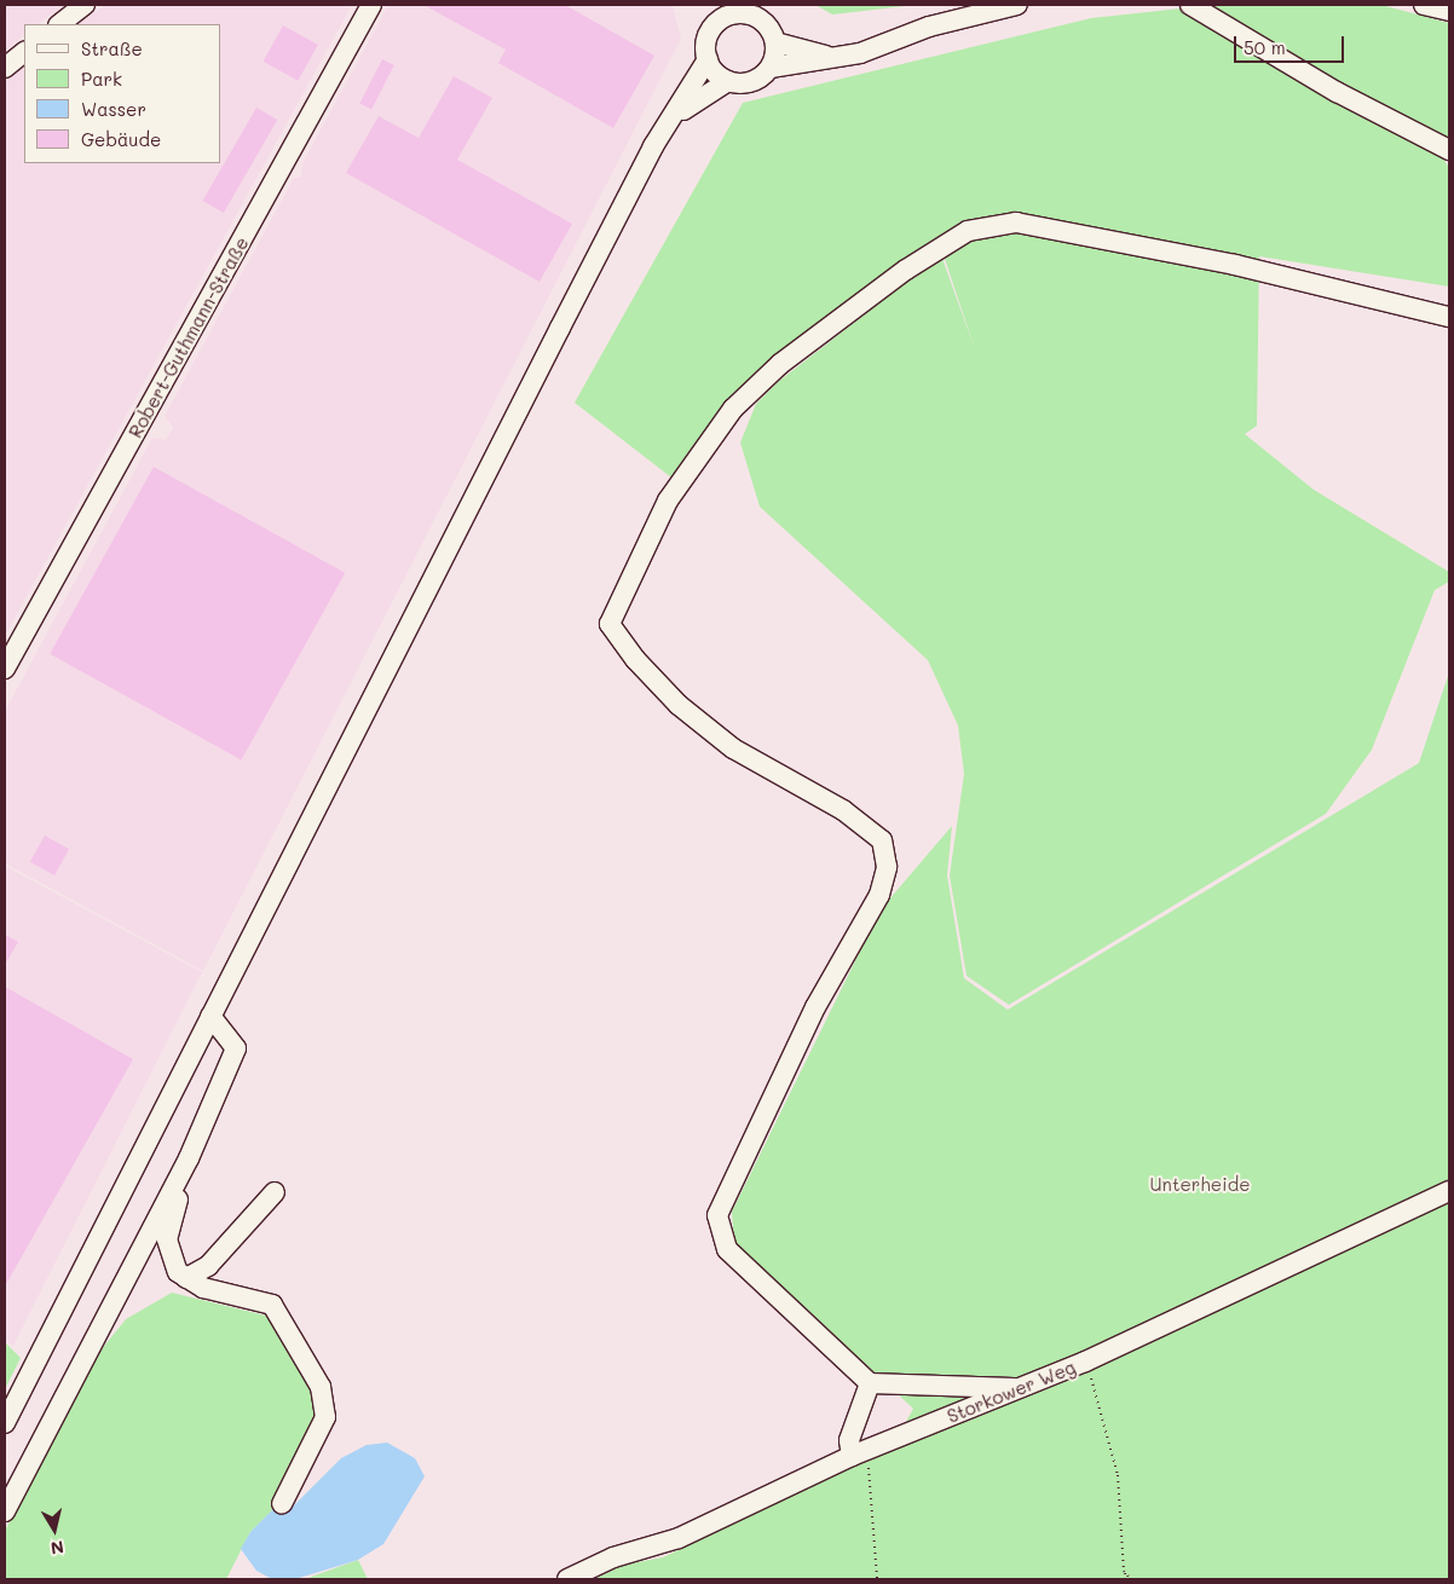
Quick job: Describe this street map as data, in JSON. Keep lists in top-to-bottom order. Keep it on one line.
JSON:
{"streets":{"street":["Robert-Guthmann-Straße","Storkower Weg"]},"parks":["Unterheide"],"legend":["Straße","Park","Wasser","Gebäude"],"scale_bar":"50 m","north":"bottom"}
